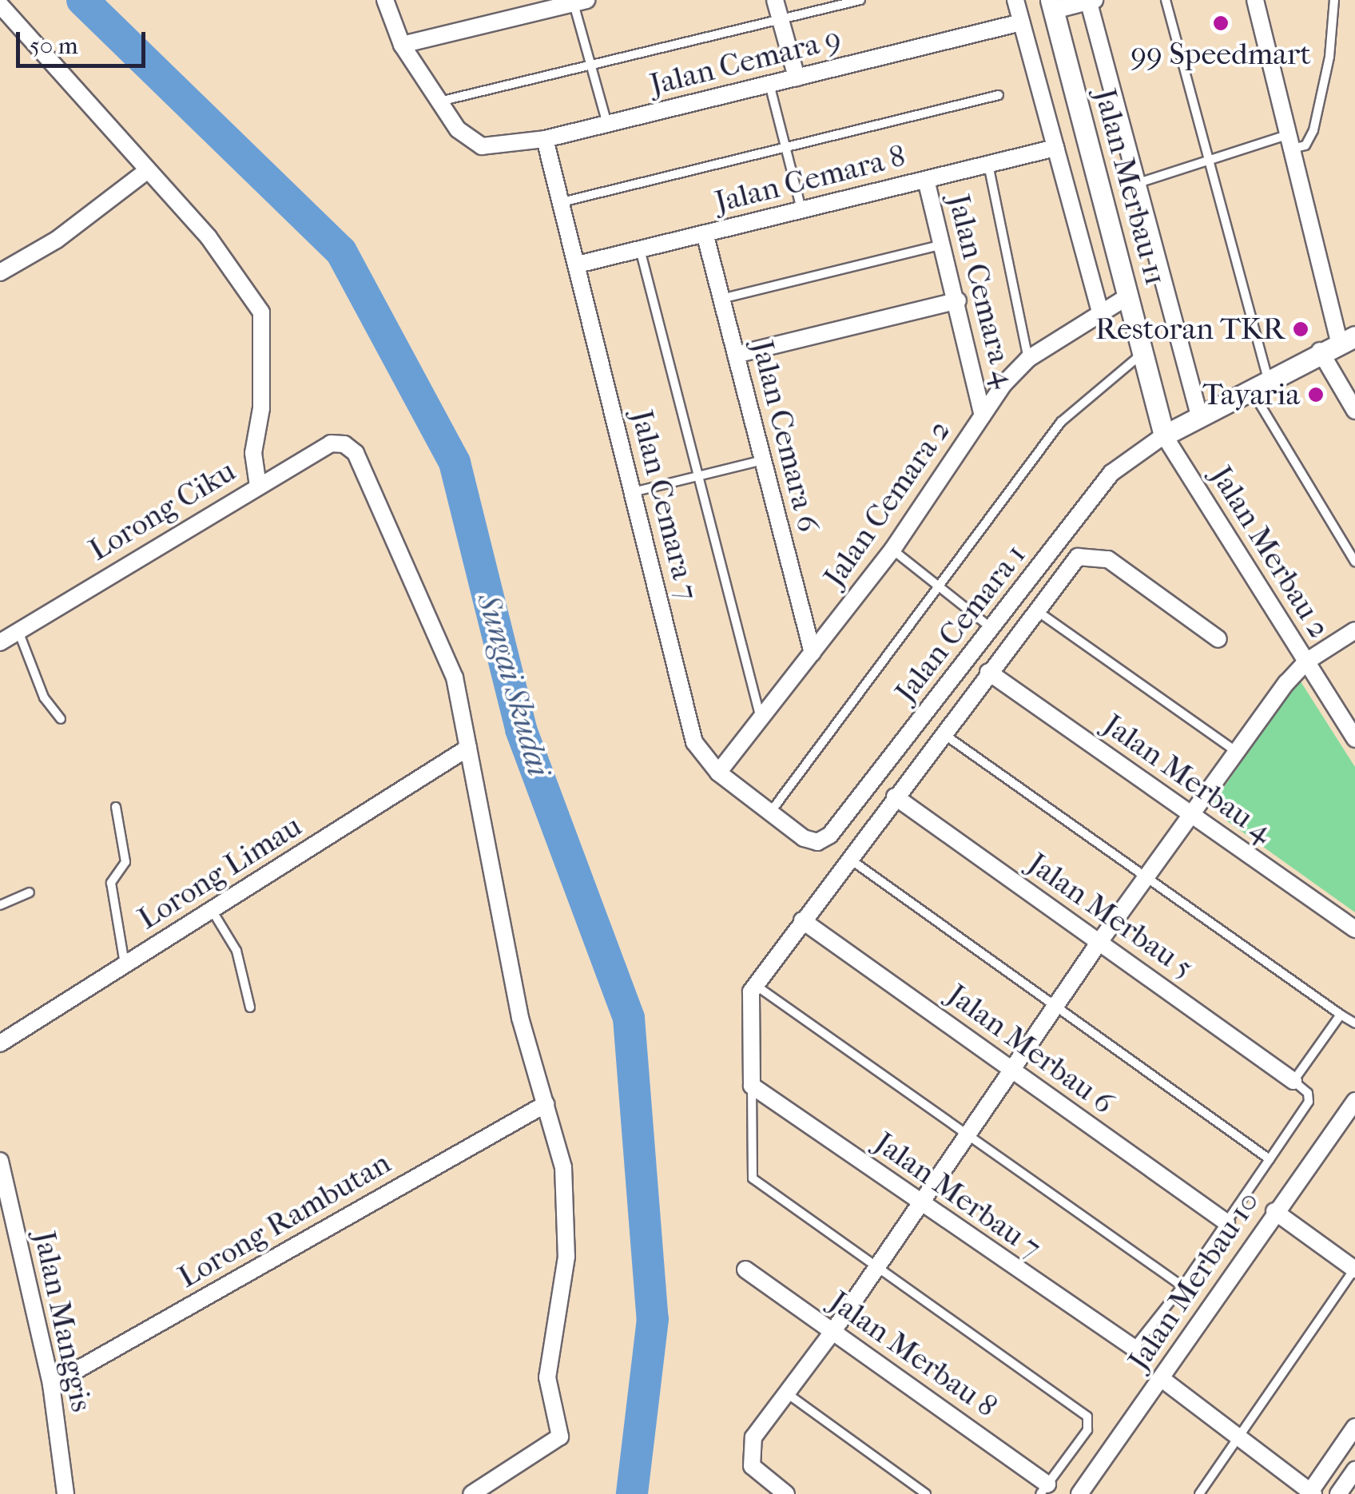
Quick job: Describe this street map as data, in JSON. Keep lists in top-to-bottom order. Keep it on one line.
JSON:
{"streets":{"street":["Jalan Cemara 9","Jalan Cemara 8","Jalan Merbau 11","Jalan Cemara 4","Jalan Cemara 6","Jalan Cemara 2","Jalan Cemara 7","Lorong Ciku","Jalan Merbau 2","Jalan Cemara 1","Jalan Merbau 4","Lorong Limau","Jalan Merbau 5","Jalan Merbau 6","Jalan Merbau 7","Lorong Rambutan","Jalan Merbau 10","Jalan Manggis","Jalan Merbau 8"]},"crossings":[["Jalan Cemara 9","Jalan Cemara 7"],["Jalan Cemara 8","Jalan Cemara 4"],["Jalan Cemara 8","Jalan Cemara 6"],["Jalan Cemara 8","Jalan Cemara 7"],["Jalan Merbau 11","Jalan Cemara 2"],["Jalan Merbau 11","Jalan Merbau 2"],["Jalan Merbau 11","Jalan Cemara 1"],["Jalan Cemara 4","Jalan Cemara 2"],["Jalan Cemara 6","Jalan Cemara 2"],["Jalan Cemara 2","Jalan Cemara 7"],["Jalan Cemara 7","Jalan Cemara 1"],["Lorong Ciku","Lorong Limau"],["Jalan Merbau 2","Jalan Cemara 1"],["Lorong Rambutan","Jalan Manggis"]],"water":["Sungai Skudai"],"places":["99 Speedmart","Restoran TKR","Tayaria"],"scale_bar":"50 m"}
